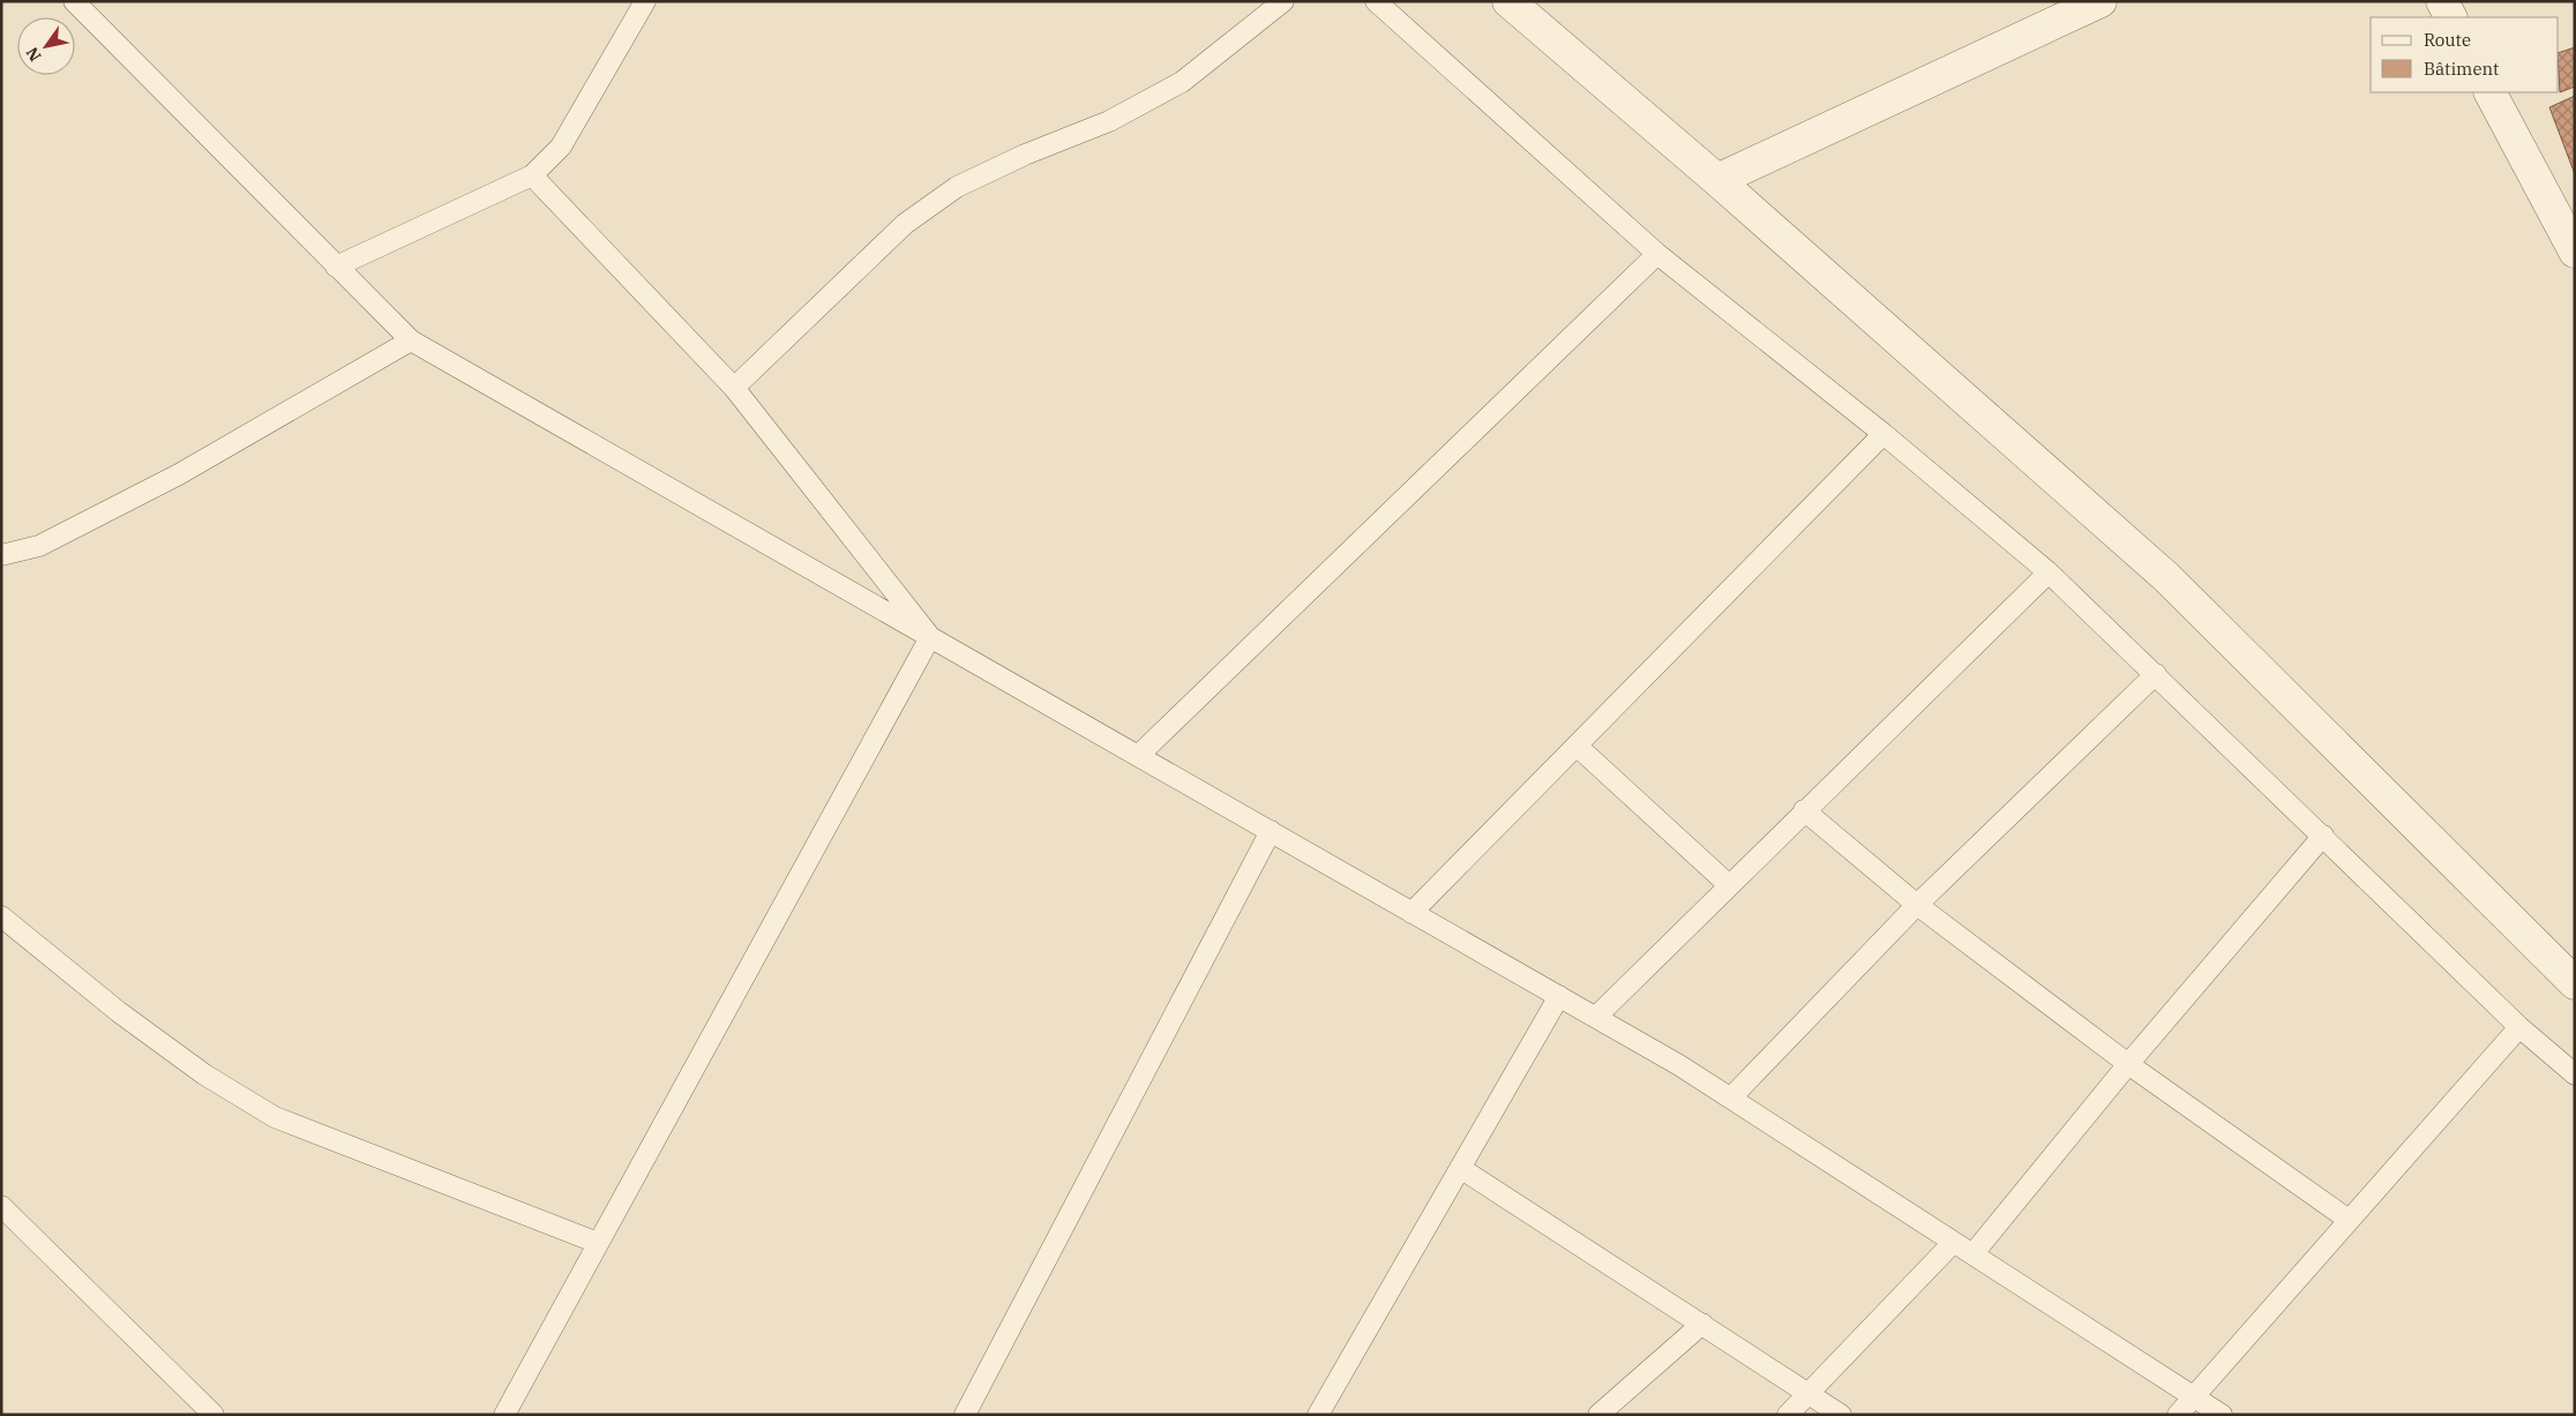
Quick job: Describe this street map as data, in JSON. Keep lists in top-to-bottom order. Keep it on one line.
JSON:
{"legend":["Route","Bâtiment"],"north":"bottom left"}
